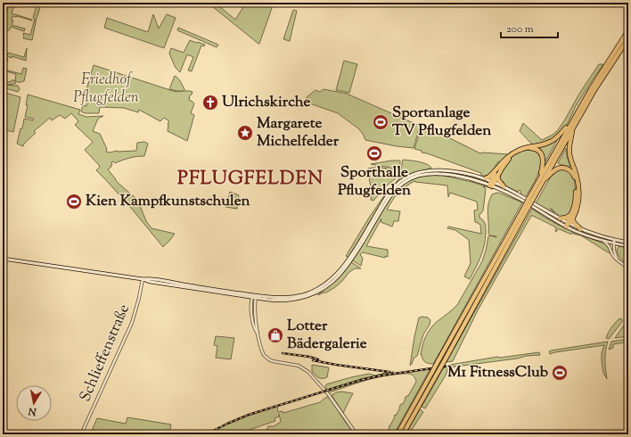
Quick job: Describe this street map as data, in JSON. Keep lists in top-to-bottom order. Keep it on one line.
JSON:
{"streets":{"street":["Schlieffenstraße"]},"districts":["PFLUGFELDEN"],"parks":["Friedhof Pflugfelden"],"places":{"church":["Ulrichskirche"],"sports":["Sportanlage TV Pflugfelden","Sporthalle Pflugfelden","Kien Kampfkunstschulen","M1 FitnessClub"],"place":["Margarete Michelfelder"],"shop":["Lotter Bädergalerie"]},"scale_bar":"200 m","north":"bottom"}
